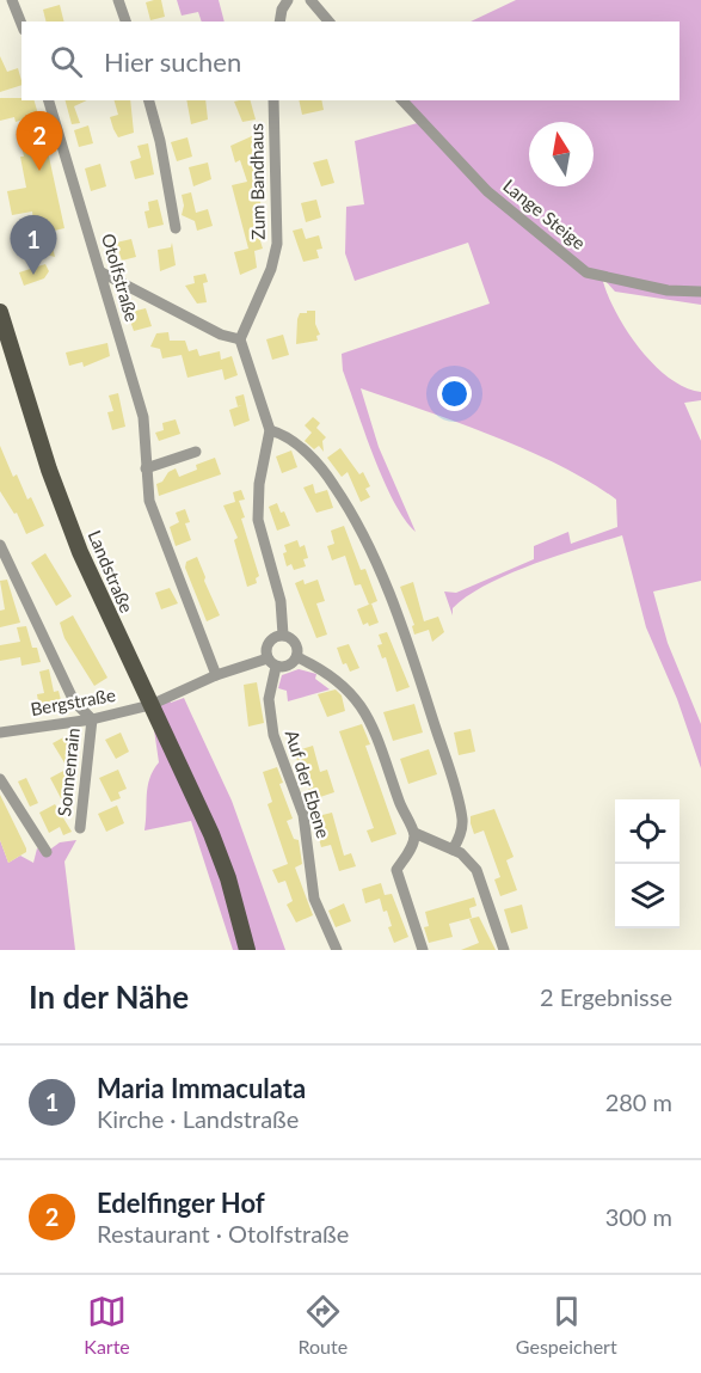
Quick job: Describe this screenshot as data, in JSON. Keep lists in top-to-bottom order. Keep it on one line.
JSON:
{"streets":{"main road":["Landstraße"],"street":["Zum Bandhaus","Lange Steige","Otolfstraße","Bergstraße","Sonnenrain","Auf der Ebene"]},"crossings":[["Landstraße","Bergstraße"],["Bergstraße","Sonnenrain"]],"north":"top","page":{"search":"Hier suchen","pins":["2","1"],"heading":["In der Nähe","2 Ergebnisse"],"list":[{"mark":"1","name":"Maria Immaculata","note":"Kirche · Landstraße","value":"280 m"},{"mark":"2","name":"Edelfinger Hof","note":"Restaurant · Otolfstraße","value":"300 m"}],"nav":["Karte","Route","Gespeichert"]}}
